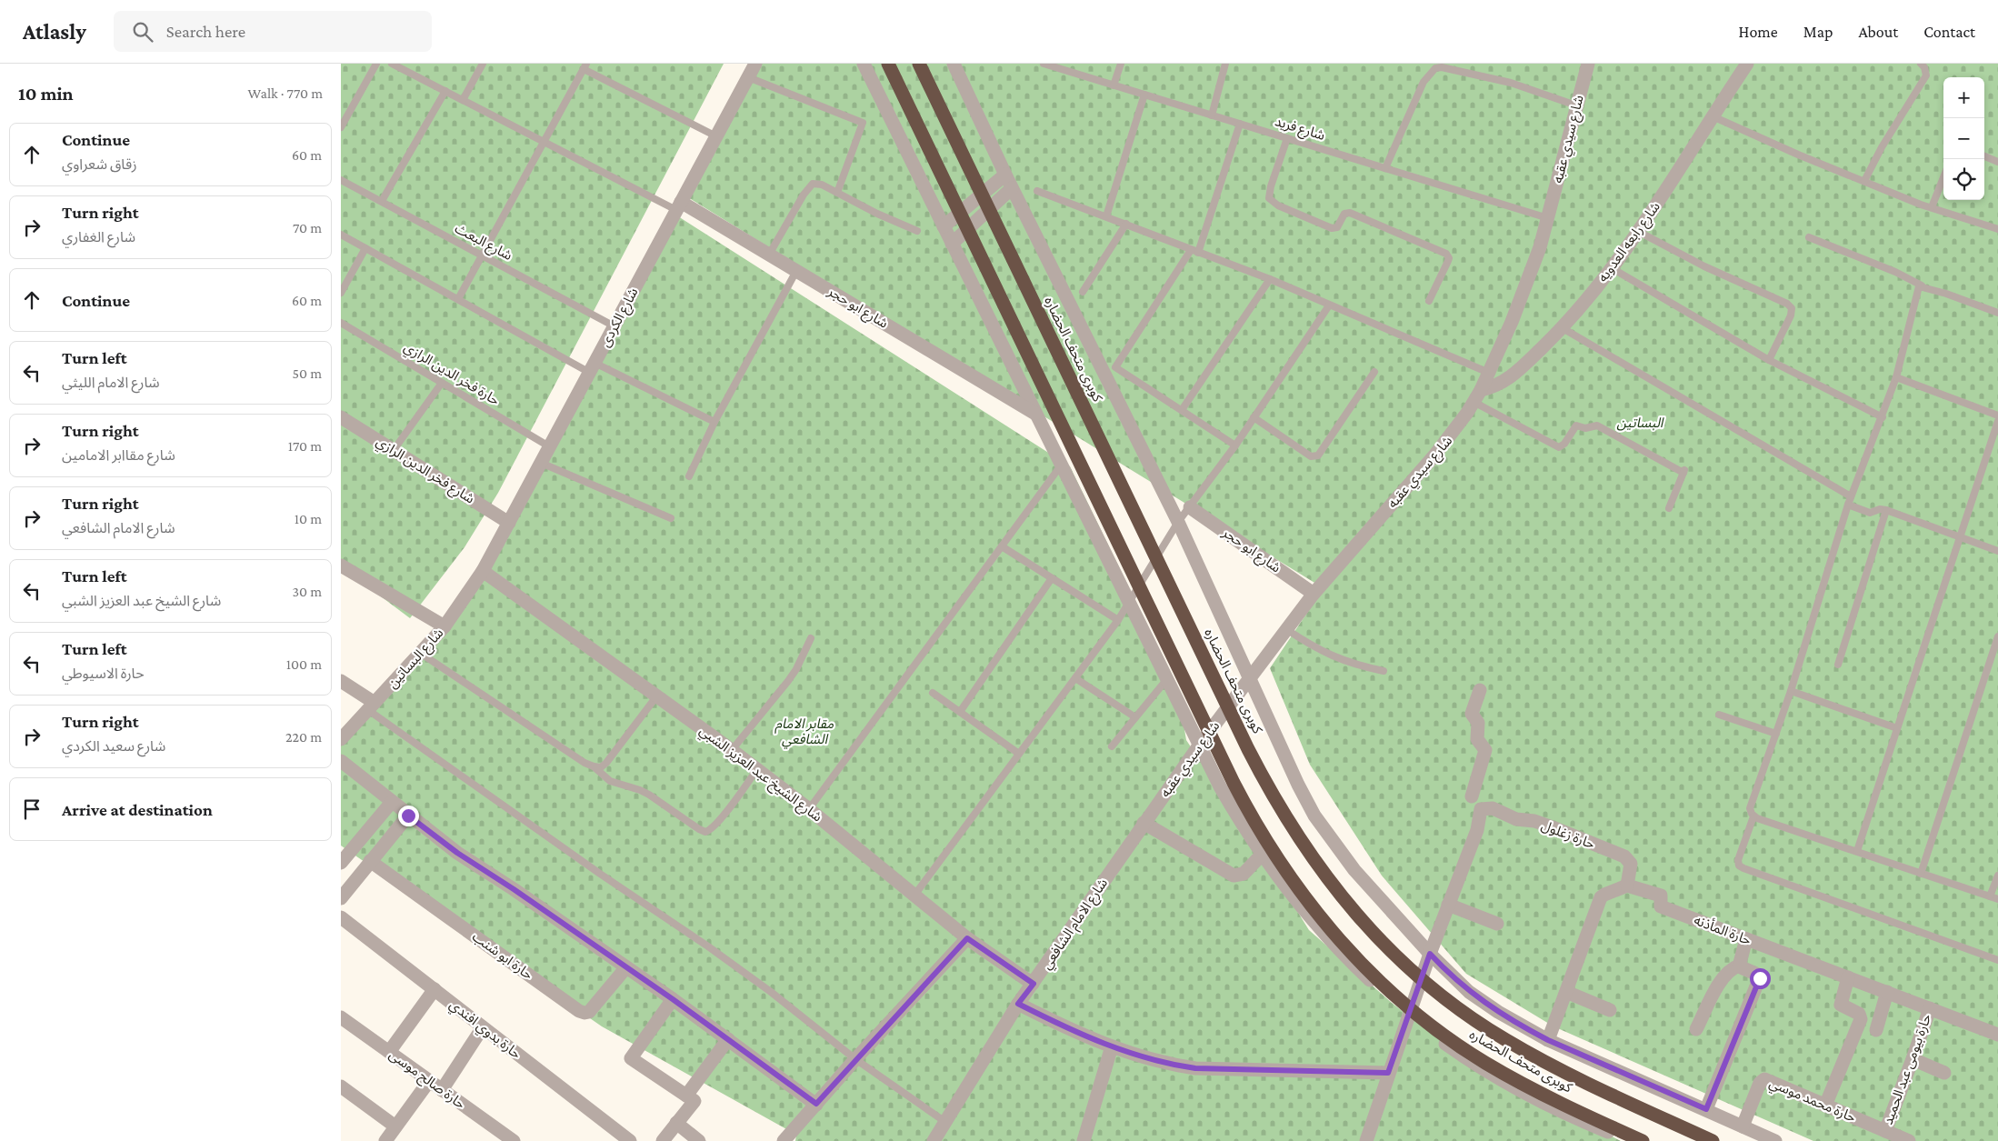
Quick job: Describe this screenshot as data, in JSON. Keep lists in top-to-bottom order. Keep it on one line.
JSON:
{"streets":{"highway":["كوبرى متحف الحضاره"],"street":["شارع سيدي عقبه","شارع رابعه العدويه","شارع ابو حجر","شارع الكردى","شارع فخر الدين الرازي","شارع البساتين","شارع الشيخ عبد العزيز الشبي","حارة زغلول","شارع الامام الشافعي","حارة المأذنه","حارة ابو شنب","حارة بدوي افندي","حارة بيومى عبد الحميد","حارة صالح موسى","حارة محمد موسي"],"lane":["شارع فريد","شارع البعث","حارة فخر الدين الرازي"]},"crossings":[["شارع فريد","شارع سيدي عقبه"],["شارع سيدي عقبه","شارع رابعه العدويه"],["شارع سيدي عقبه","شارع ابو حجر"],["شارع سيدي عقبه","شارع الامام الشافعي"],["شارع البعث","شارع الكردى"],["شارع ابو حجر","شارع الكردى"],["شارع الكردى","حارة فخر الدين الرازي"],["شارع الكردى","شارع فخر الدين الرازي"],["شارع الكردى","شارع البساتين"],["شارع الكردى","شارع الشيخ عبد العزيز الشبي"],["شارع البساتين","شارع الشيخ عبد العزيز الشبي"],["شارع الشيخ عبد العزيز الشبي","شارع الامام الشافعي"],["حارة زغلول","حارة المأذنه"],["حارة المأذنه","حارة بيومى عبد الحميد"],["حارة بيومى عبد الحميد","حارة محمد موسي"]],"parks":["البساتين","مقابر الامام الشافعي"],"page":{"header":"Atlasly","search":"Search here","nav":["Home","Map","About","Contact"],"heading":["10 min","Walk · 770 m"],"map_buttons":["+","−"],"list":[["Continue","زقاق شعراوي","60 m"],["Turn right","شارع الغفاري","70 m"],["Continue","60 m"],["Turn left","شارع الامام الليثي","50 m"],["Turn right","شارع مقاابر الامامين","170 m"],["Turn right","شارع الامام الشافعي","10 m"],["Turn left","شارع الشيخ عبد العزيز الشبي","30 m"],["Turn left","حارة الاسيوطي","100 m"],["Turn right","شارع سعيد الكردي","220 m"],"Arrive at destination"]}}
